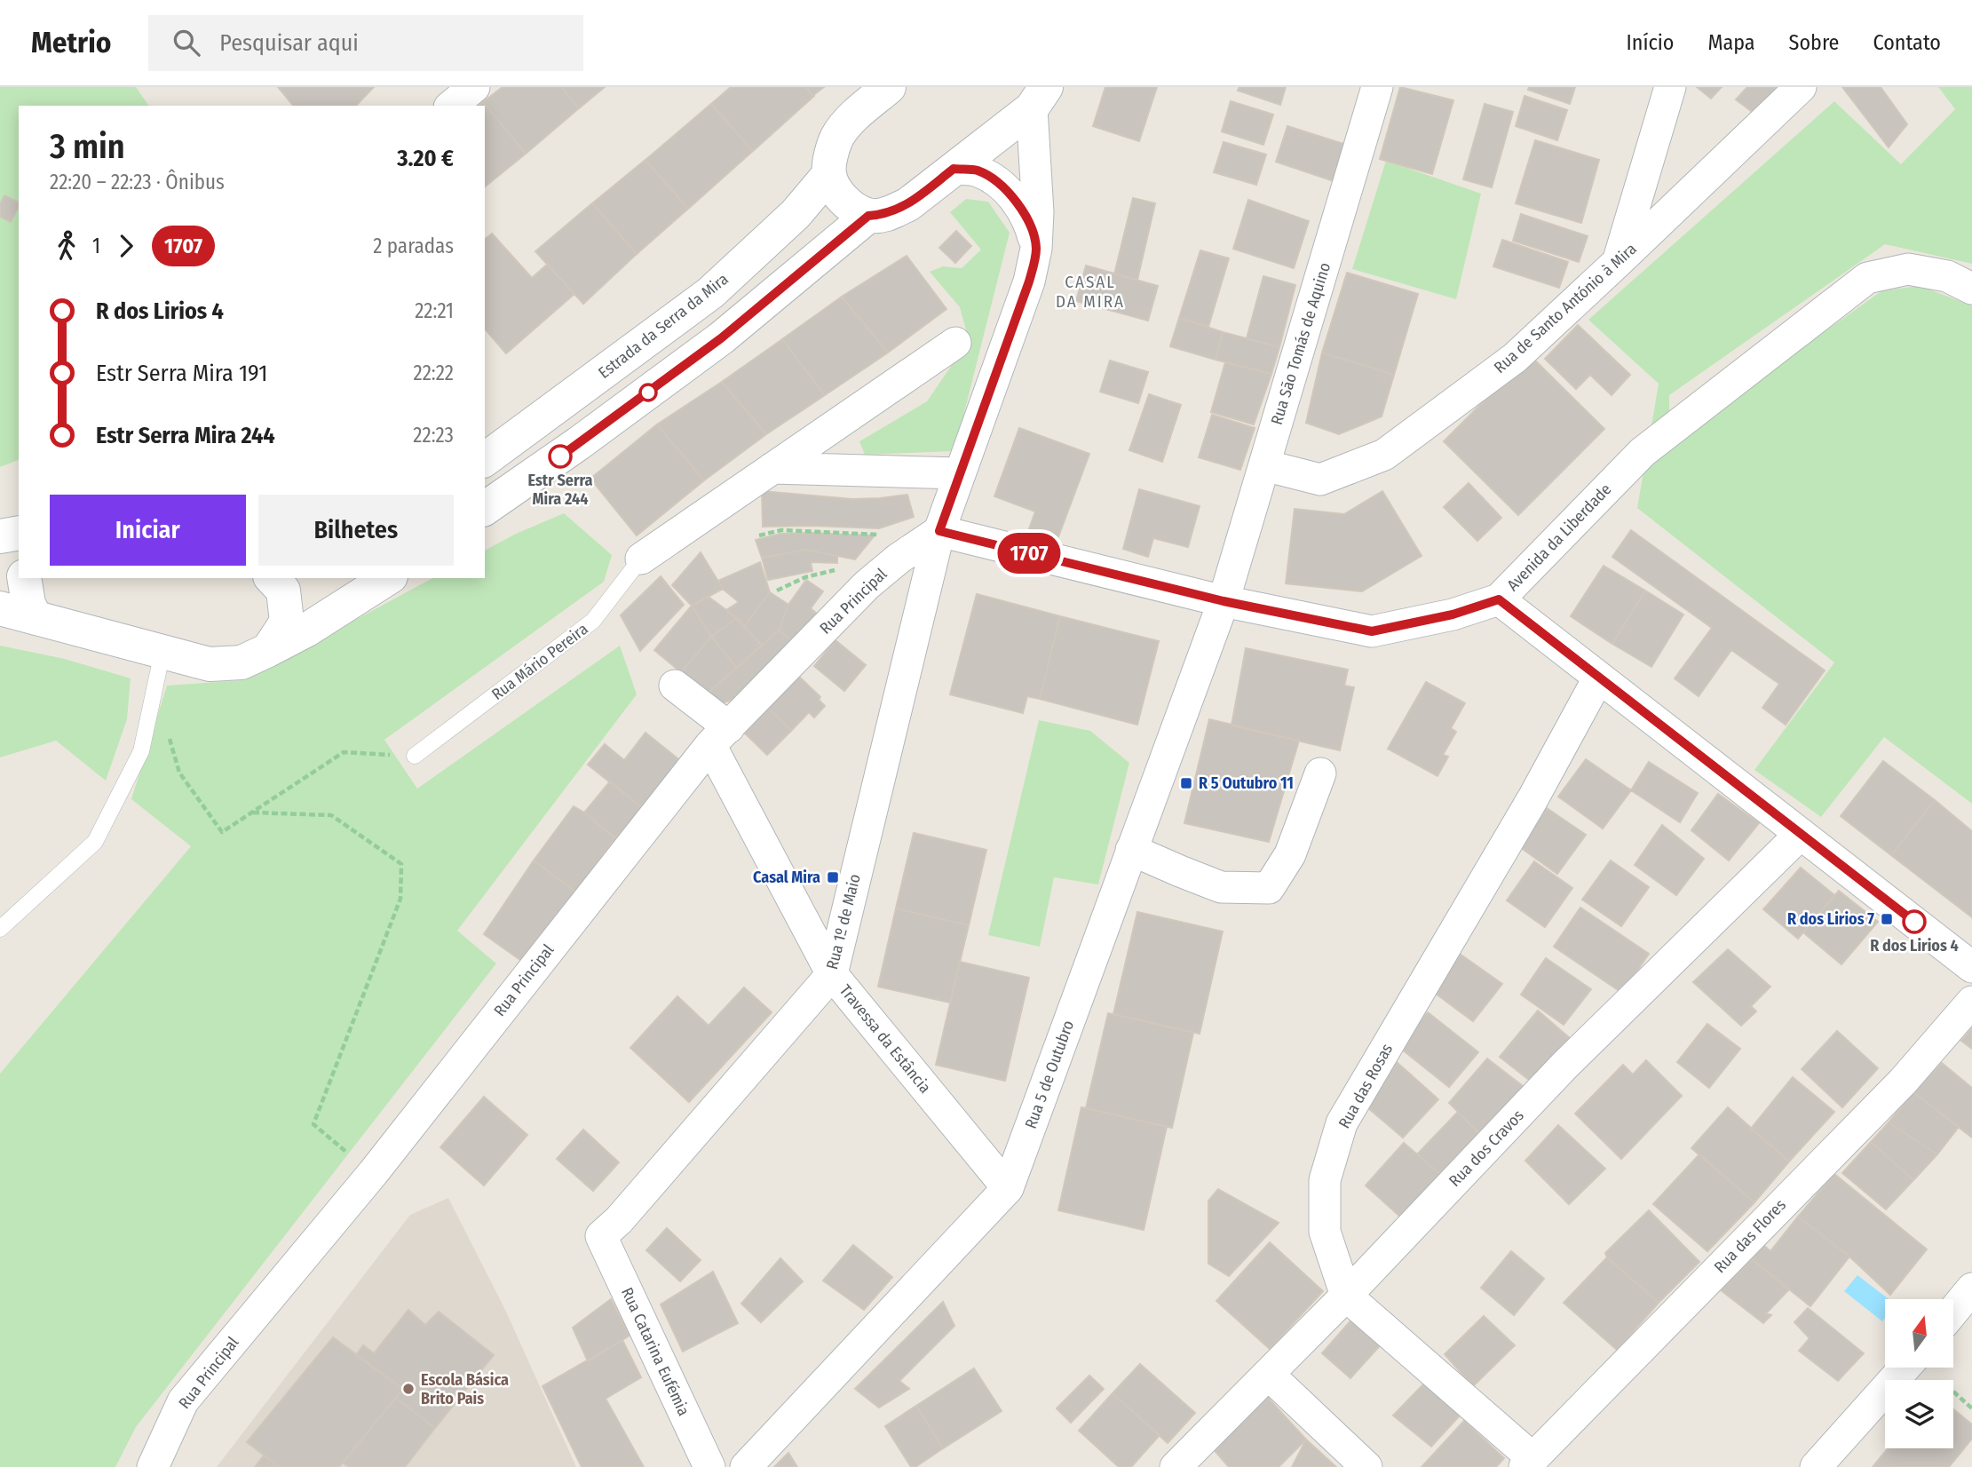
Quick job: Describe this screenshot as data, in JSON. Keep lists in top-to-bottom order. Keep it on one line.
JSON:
{"streets":{"street":["Rua de Santo António à Mira","Estrada da Serra da Mira","Rua São Tomás de Aquino","Avenida da Liberdade","Rua Principal","Rua Mário Pereira","Rua 1º de Maio","Travessa da Estância","Rua 5 de Outubro","Rua das Rosas","Rua dos Cravos","Rua das Flores","Rua Catarina Eufémia"]},"crossings":[["Rua de Santo António à Mira","Rua São Tomás de Aquino"],["Rua São Tomás de Aquino","Avenida da Liberdade"],["Rua São Tomás de Aquino","Rua 5 de Outubro"],["Avenida da Liberdade","Rua Principal"],["Avenida da Liberdade","Rua 1º de Maio"],["Avenida da Liberdade","Rua 5 de Outubro"],["Rua Principal","Rua 1º de Maio"],["Rua Principal","Travessa da Estância"],["Rua 1º de Maio","Travessa da Estância"],["Rua 1º de Maio","Rua Catarina Eufémia"],["Travessa da Estância","Rua 5 de Outubro"],["Rua das Rosas","Rua dos Cravos"]],"districts":["CASAL DA MIRA"],"places":{"other":["Estr Serra Mira 244","R dos Lirios 4","Escola Básica Brito Pais"],"transit":["R 5 Outubro 11","Casal Mira","R dos Lirios 7"]},"lines":["bus line 1707"],"north":"top","page":{"header":"Metrio","search":"Pesquisar aqui","nav":["Início","Mapa","Sobre","Contato"],"on_map":"1707","heading":["3 min","22:20 – 22:23 · Ônibus","3.20 €"],"legs":["1","1707","2 paradas"],"list":[{"name":"R dos Lirios 4","value":"22:21"},{"name":"Estr Serra Mira 191","value":"22:22"},{"name":"Estr Serra Mira 244","value":"22:23"}],"buttons":["Iniciar","Bilhetes"]}}
